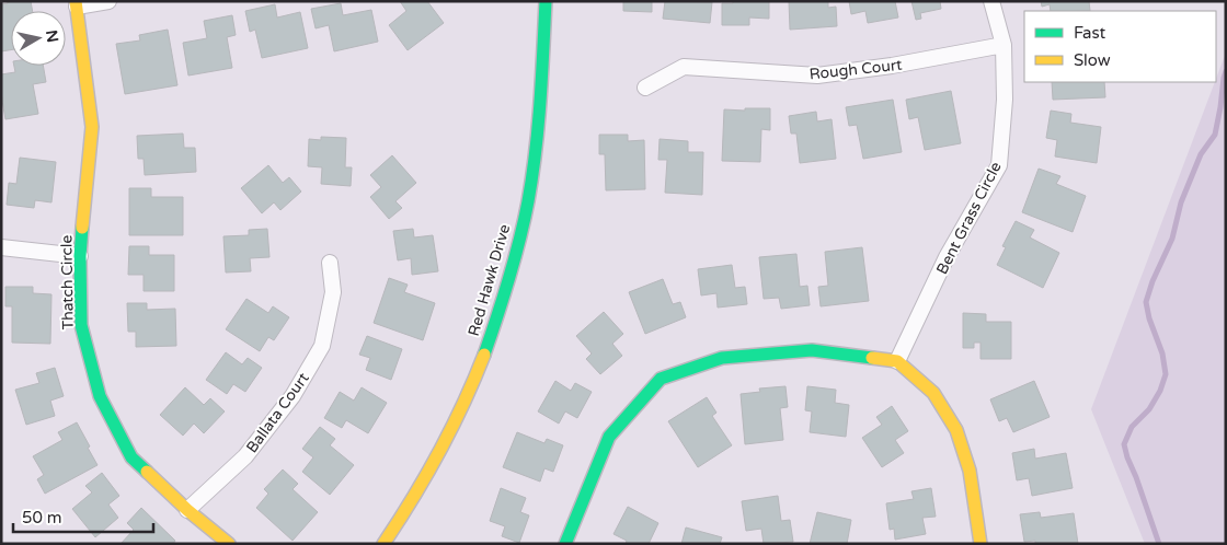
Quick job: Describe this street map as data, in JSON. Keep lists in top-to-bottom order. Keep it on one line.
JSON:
{"streets":{"street":["Rough Court","Bent Grass Circle","Red Hawk Drive","Thatch Circle","Ballata Court"]},"crossings":[["Rough Court","Bent Grass Circle"],["Thatch Circle","Ballata Court"]],"legend":["Fast","Slow"],"scale_bar":"50 m","north":"right"}
